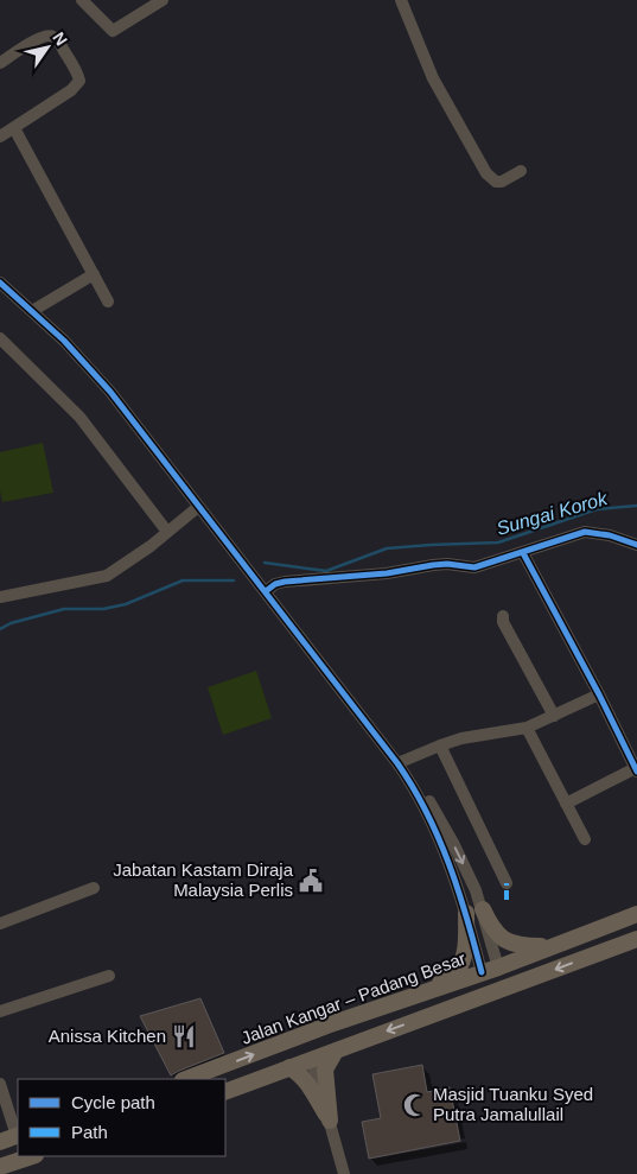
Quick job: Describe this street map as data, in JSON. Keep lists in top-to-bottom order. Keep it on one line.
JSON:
{"streets":{"highway":["Jalan Kangar – Padang Besar"]},"water":["Sungai Korok"],"places":{"public building":["Jabatan Kastam Diraja Malaysia Perlis"],"restaurant":["Anissa Kitchen"],"mosque":["Masjid Tuanku Syed Putra Jamalullail"]},"legend":["Cycle path","Path"],"north":"top right"}
